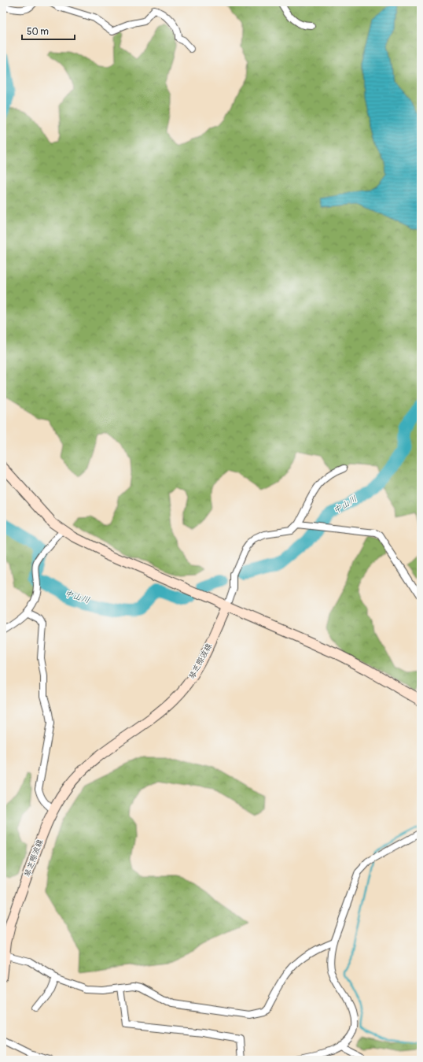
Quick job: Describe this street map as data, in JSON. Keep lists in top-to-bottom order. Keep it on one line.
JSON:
{"streets":{"main road":["琴芝際波線"]},"water":["中山川"],"scale_bar":"50 m"}
